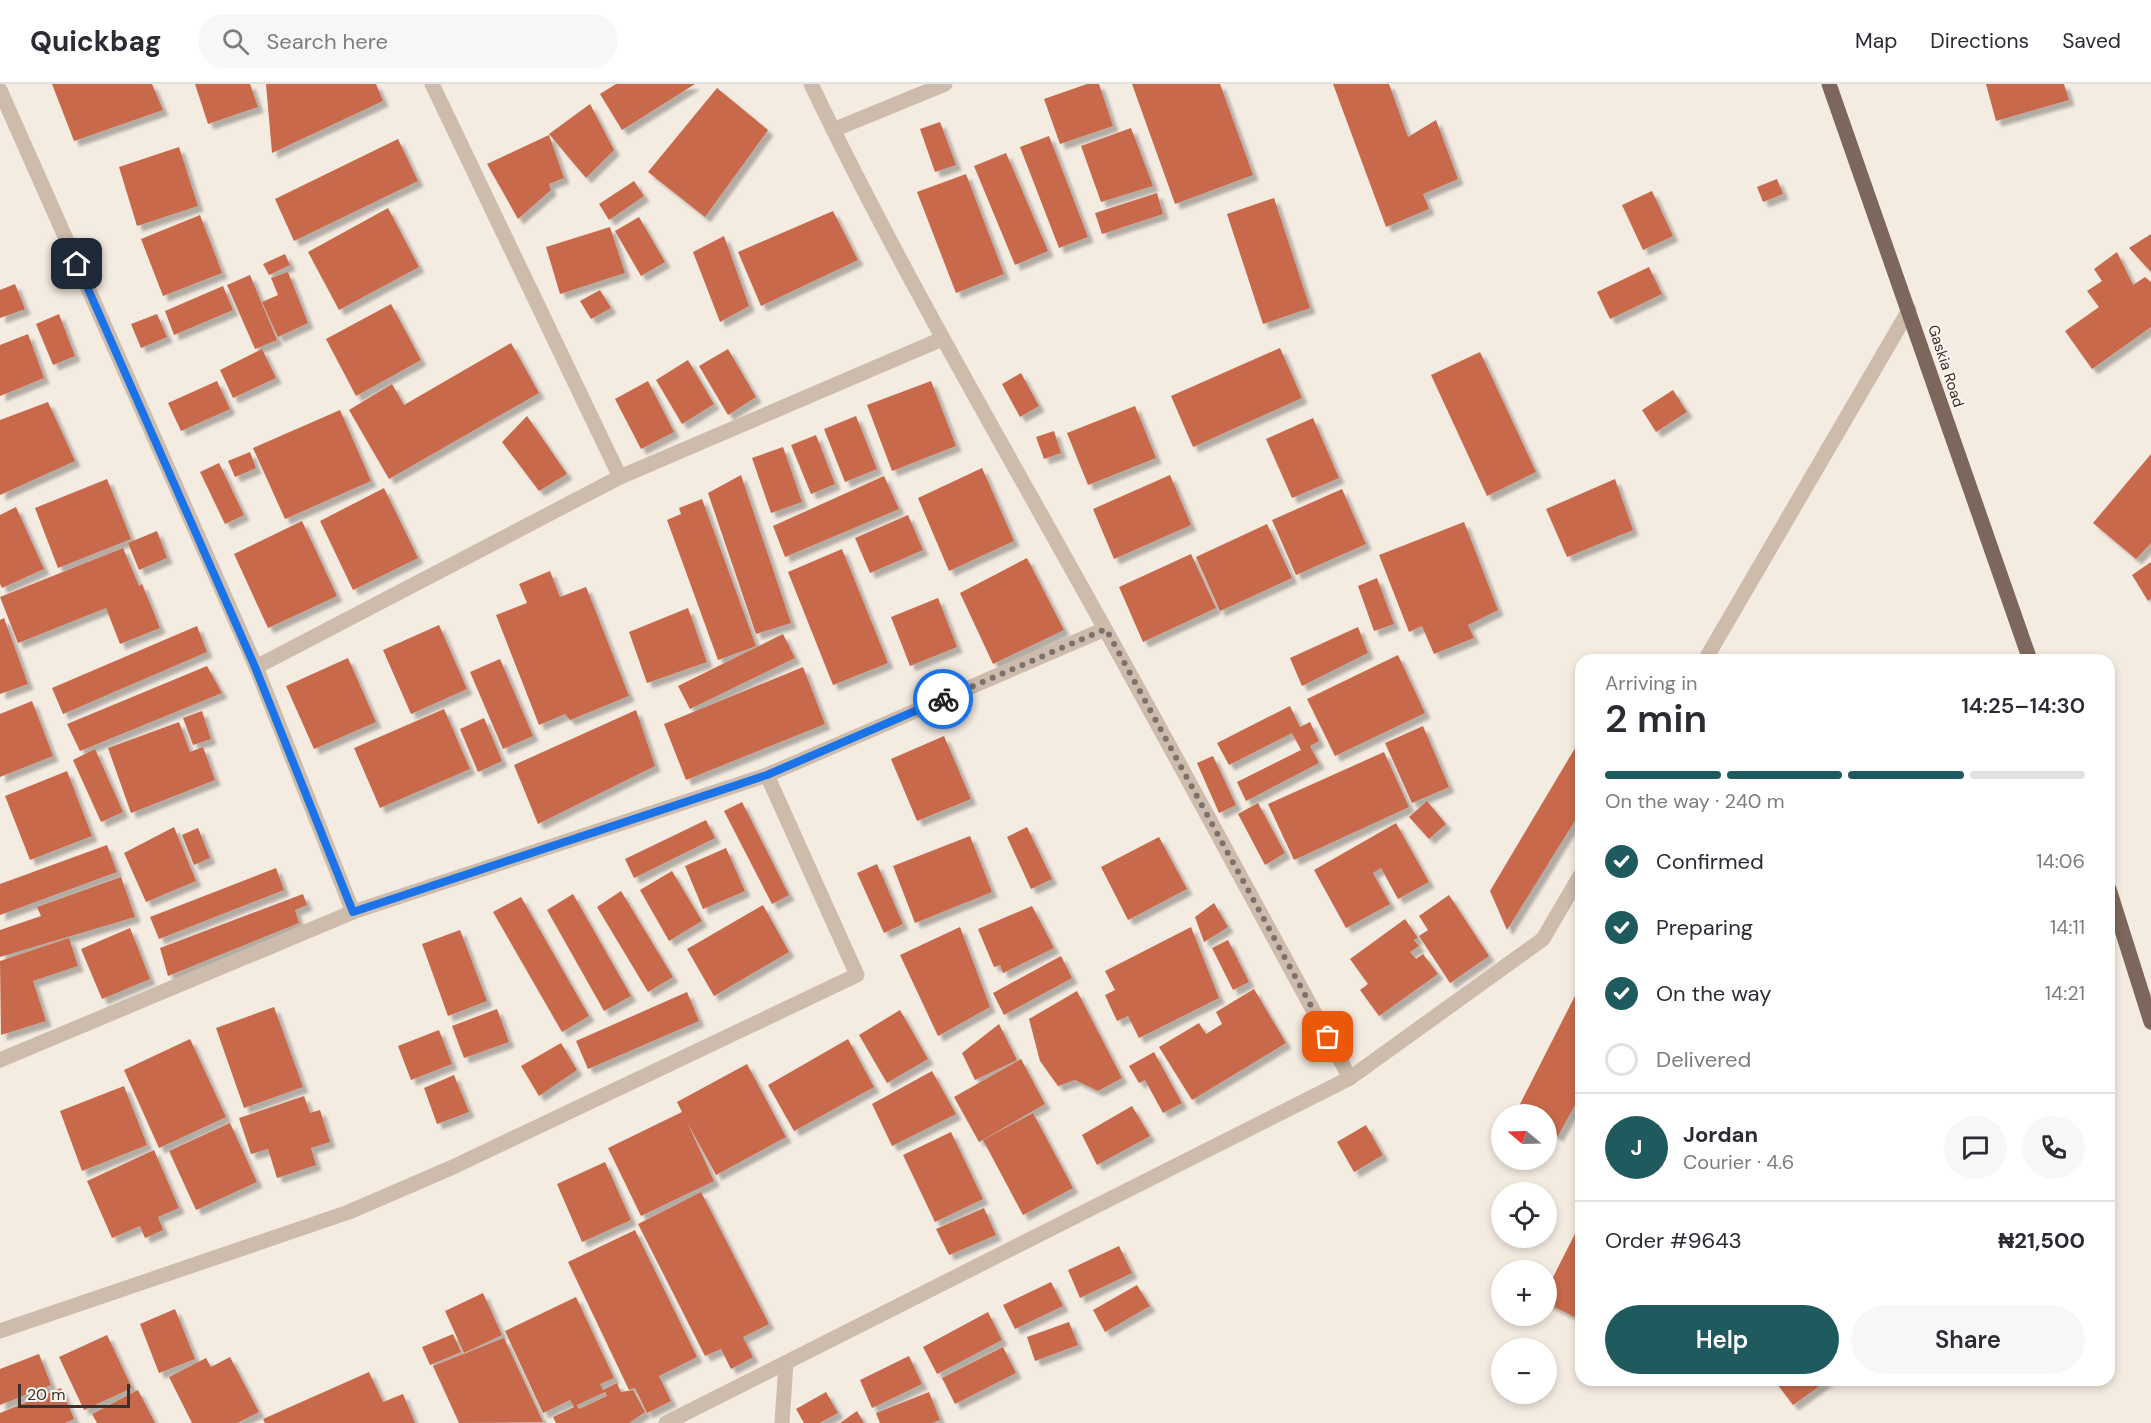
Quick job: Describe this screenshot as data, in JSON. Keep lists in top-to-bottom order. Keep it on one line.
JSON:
{"streets":{"main road":["Gaskia Road"]},"scale_bar":"20 m","north":"left","page":{"header":"Quickbag","search":"Search here","nav":["Map","Directions","Saved"],"heading":["2 min","Arriving in","14:25–14:30"],"panel":["Jordan","Courier · 4.6","Order #9643","₦21,500"],"bar":"On the way · 240 m","list":[["Confirmed","14:06"],["Preparing","14:11"],["On the way","14:21"],"Delivered"],"map_buttons":["+","−"],"round":"J","buttons":["Help","Share"],"scale":"20 m"}}
